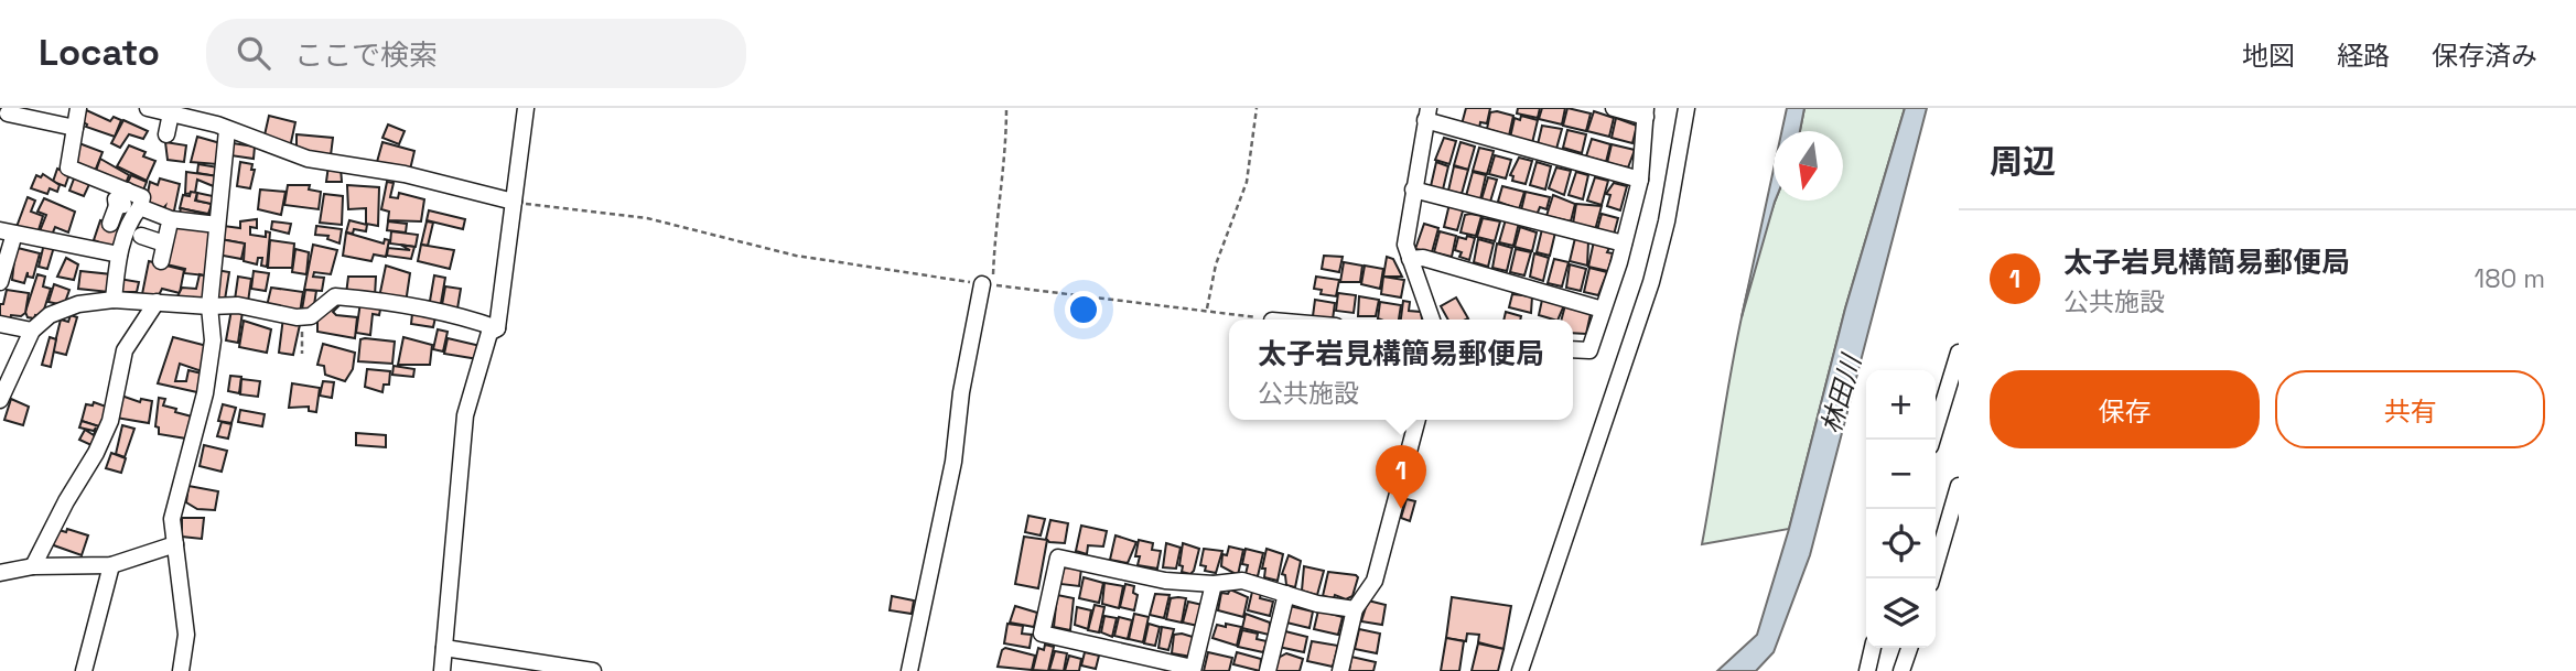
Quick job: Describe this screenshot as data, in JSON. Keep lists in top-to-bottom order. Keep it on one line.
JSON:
{"water":["林田川"],"north":"bottom","page":{"header":"Locato","search":"ここで検索","nav":["地図","経路","保存済み"],"heading":"周辺","list":[{"mark":"1","name":"太子岩見構簡易郵便局","note":"公共施設","value":"180 m"}],"popup":["太子岩見構簡易郵便局","公共施設"],"buttons":["保存","共有"],"map_buttons":["+","−"],"pins":"1"}}
